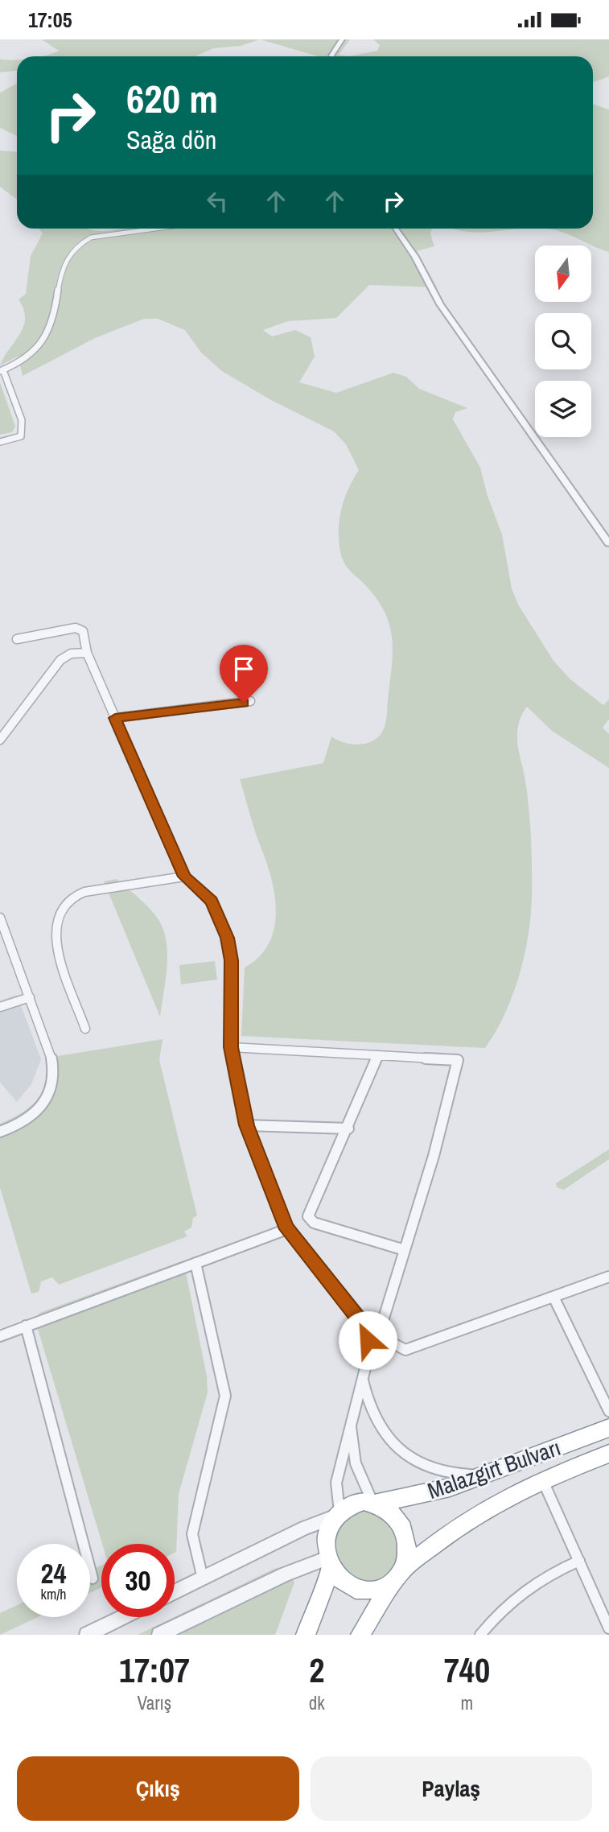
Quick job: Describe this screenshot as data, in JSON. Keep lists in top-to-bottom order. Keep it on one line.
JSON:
{"streets":{"highway":["Malazgirt Bulvarı"]},"north":"bottom","page":{"status":"17:05","turn":["620 m","Sağa dön"],"speed":"24 km/h","limit":"30","eta":["17:07","Varış","2","dk","740","m"],"buttons":["Çıkış","Paylaş"]}}
